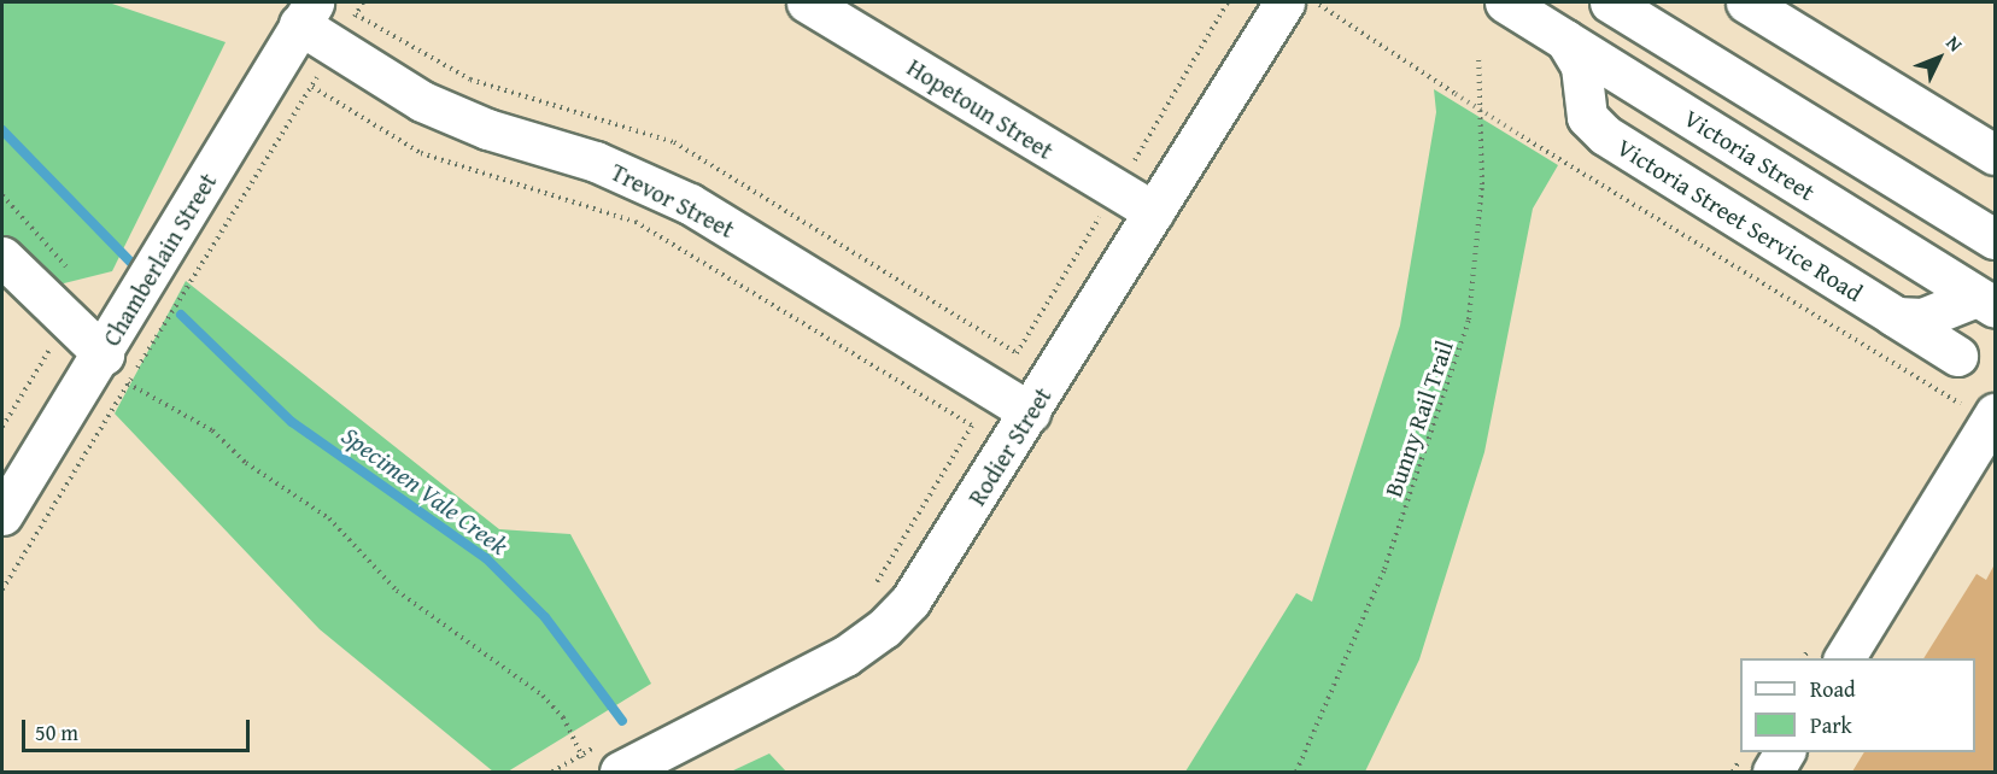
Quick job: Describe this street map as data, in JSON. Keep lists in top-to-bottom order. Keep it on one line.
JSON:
{"streets":{"street":["Hopetoun Street","Victoria Street","Trevor Street","Victoria Street Service Road","Chamberlain Street","Rodier Street"],"path":["Bunny Rail Trail"]},"crossings":[["Hopetoun Street","Rodier Street"],["Victoria Street","Victoria Street Service Road"],["Trevor Street","Chamberlain Street"],["Trevor Street","Rodier Street"]],"water":["Specimen Vale Creek"],"legend":["Road","Park"],"scale_bar":"50 m","north":"top right"}
